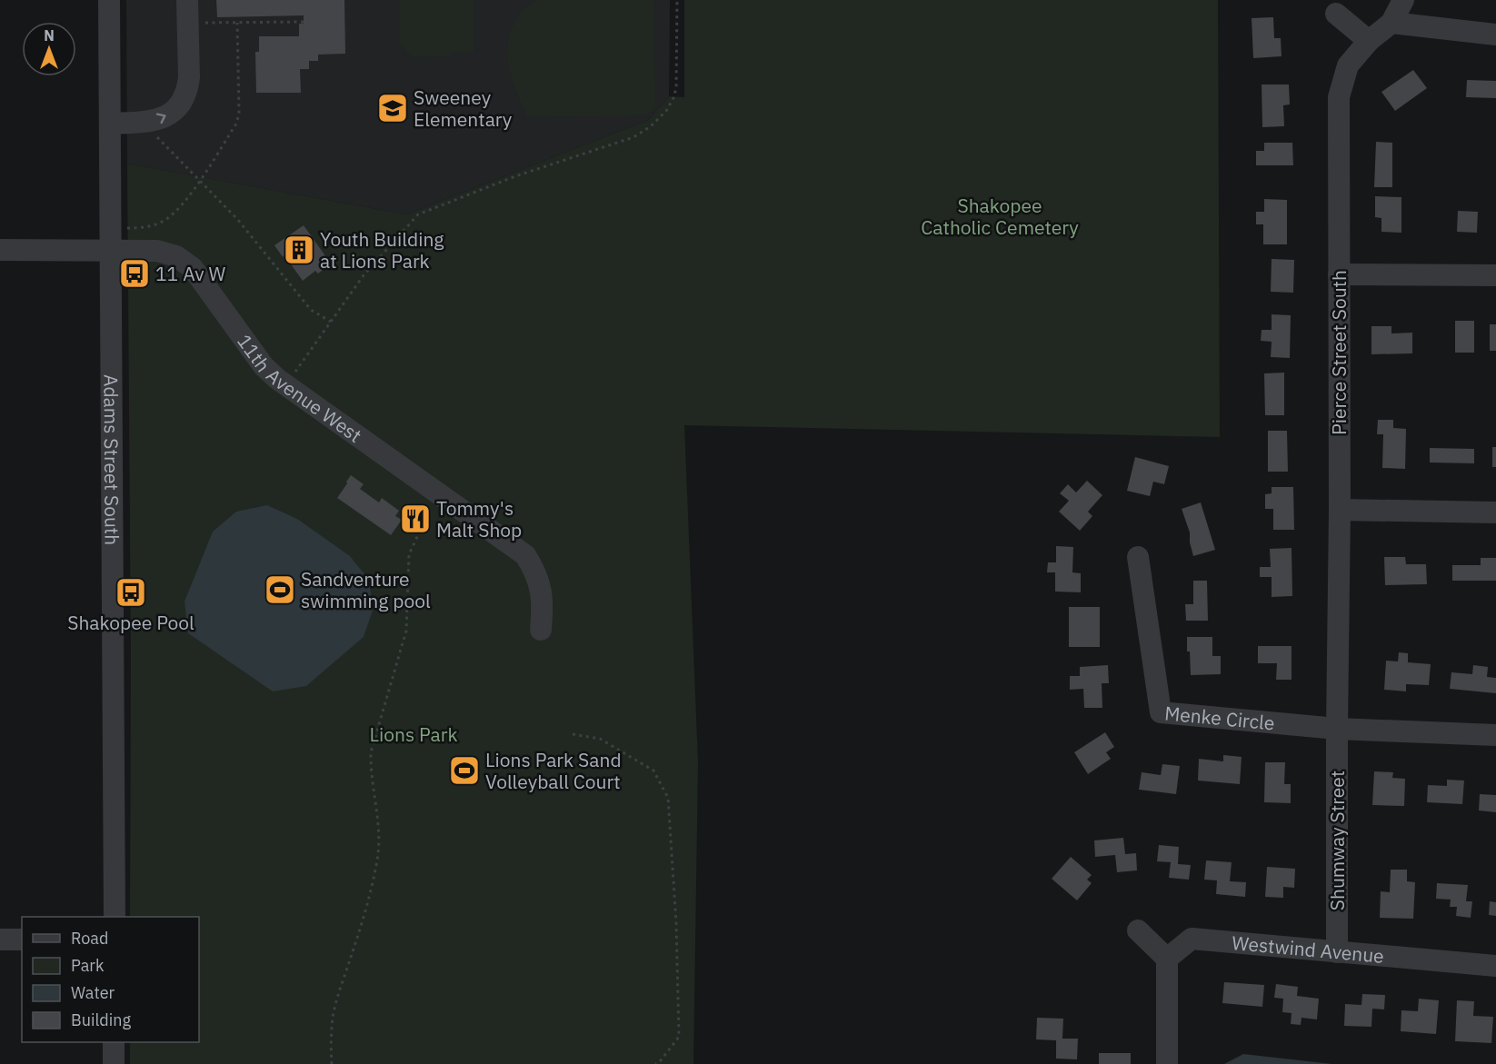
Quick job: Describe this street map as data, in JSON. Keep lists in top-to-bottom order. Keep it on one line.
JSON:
{"streets":{"street":["Pierce Street South","11th Avenue West","Adams Street South","Menke Circle","Shumway Street","Westwind Avenue"]},"crossings":[["Pierce Street South","Menke Circle"],["Pierce Street South","Shumway Street"],["11th Avenue West","Adams Street South"],["Menke Circle","Shumway Street"],["Shumway Street","Westwind Avenue"]],"parks":["Shakopee Catholic Cemetery","Lions Park"],"places":{"school or university":["Sweeney Elementary"],"building":["Youth Building at Lions Park"],"bus stop":["11 Av W","Shakopee Pool"],"restaurant":["Tommy's Malt Shop"],"sports":["Sandventure swimming pool","Lions Park Sand Volleyball Court"]},"legend":["Road","Park","Water","Building"],"north":"top"}
